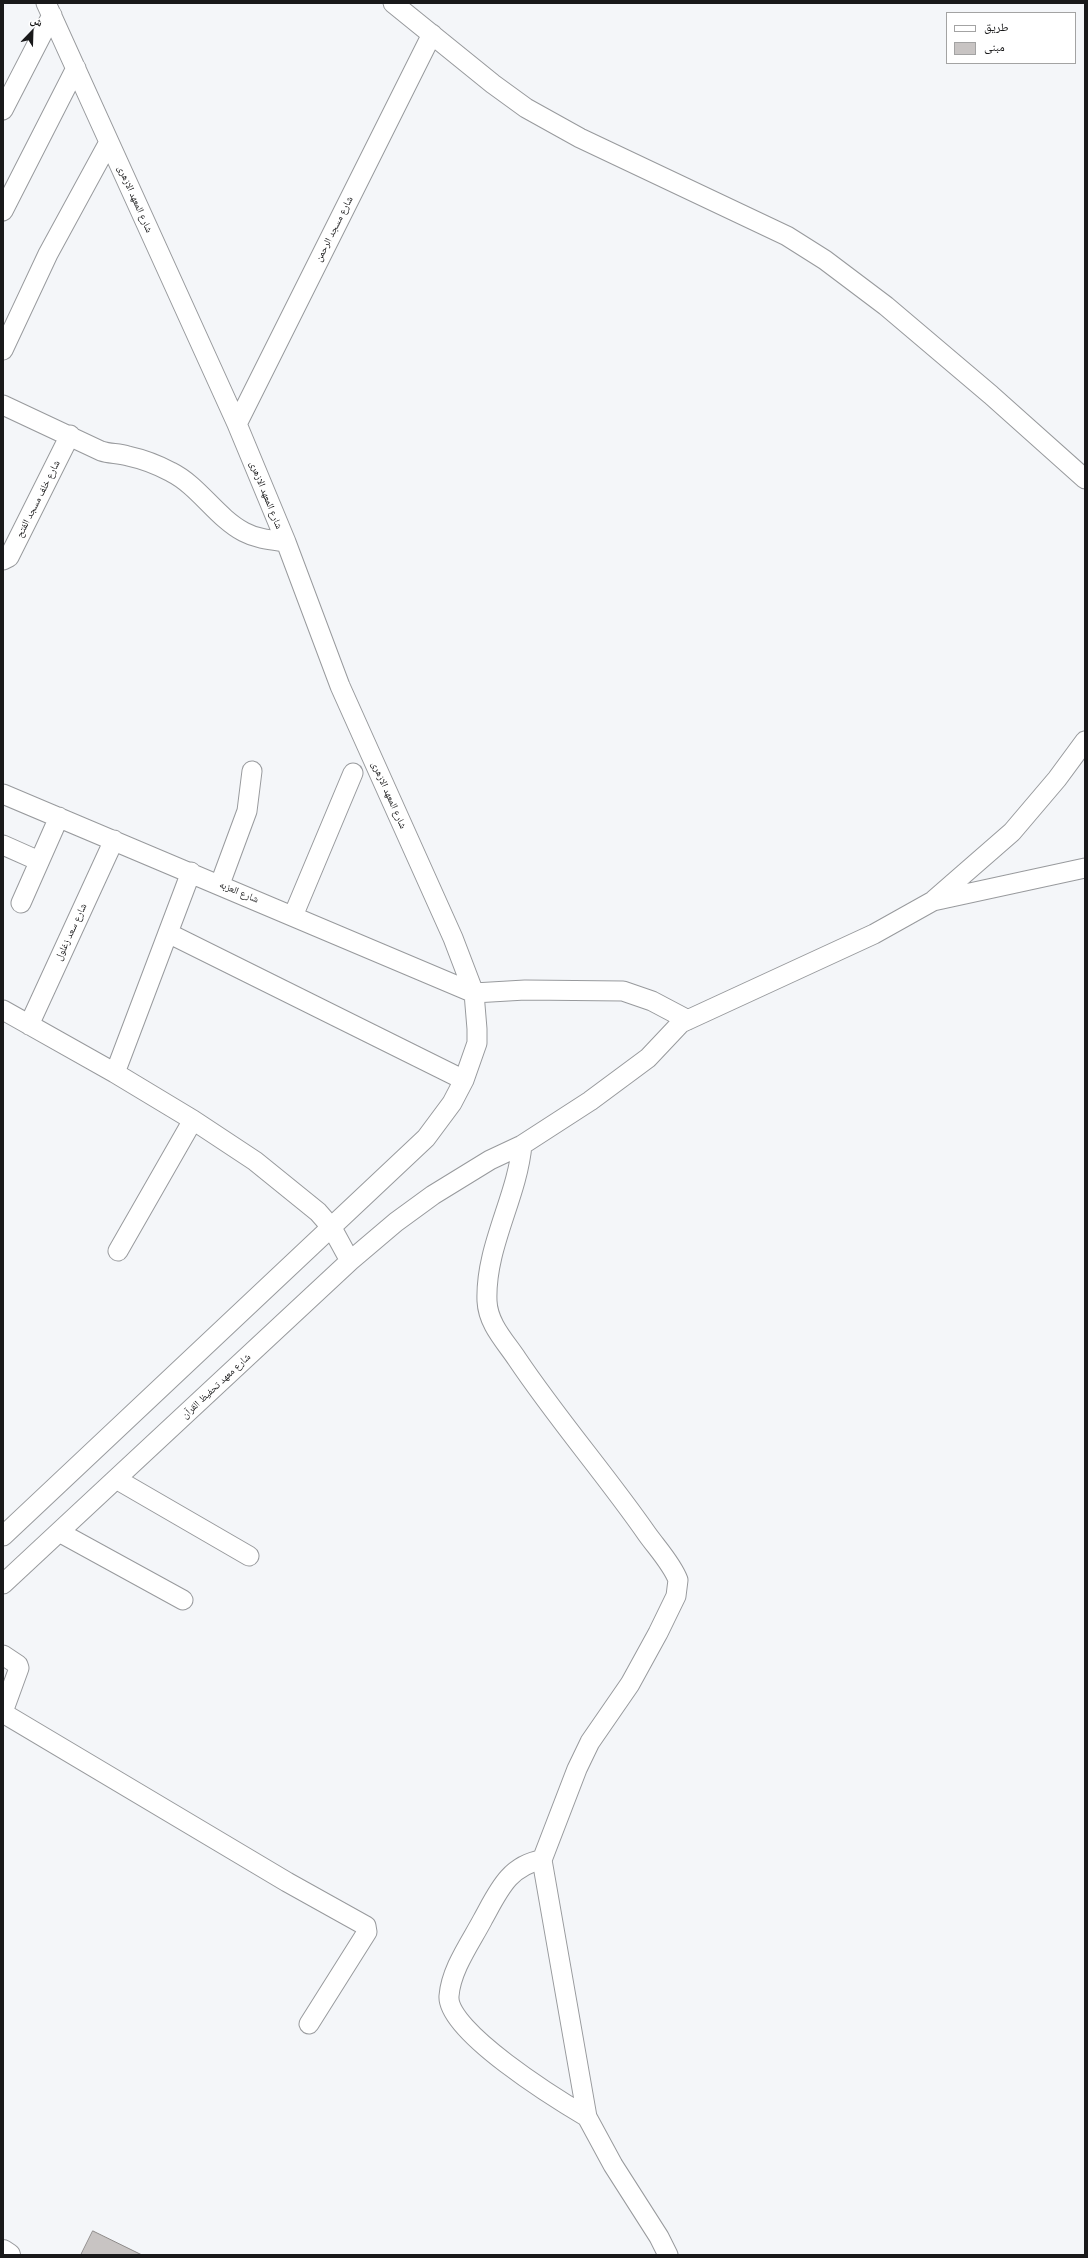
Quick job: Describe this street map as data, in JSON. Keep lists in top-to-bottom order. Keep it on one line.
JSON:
{"streets":{"street":["شارع المعهد الازهرى","شارع مسجد الرحمن","شارع خلف مسجد الفتح","شارع العزبه","شارع سعد زغلول","شارع معهد تحفيظ القرآن"]},"crossings":[["شارع المعهد الازهرى","شارع مسجد الرحمن"],["شارع المعهد الازهرى","شارع العزبه"],["شارع العزبه","شارع سعد زغلول"]],"legend":["طريق","مبنى"],"north":"top right"}
